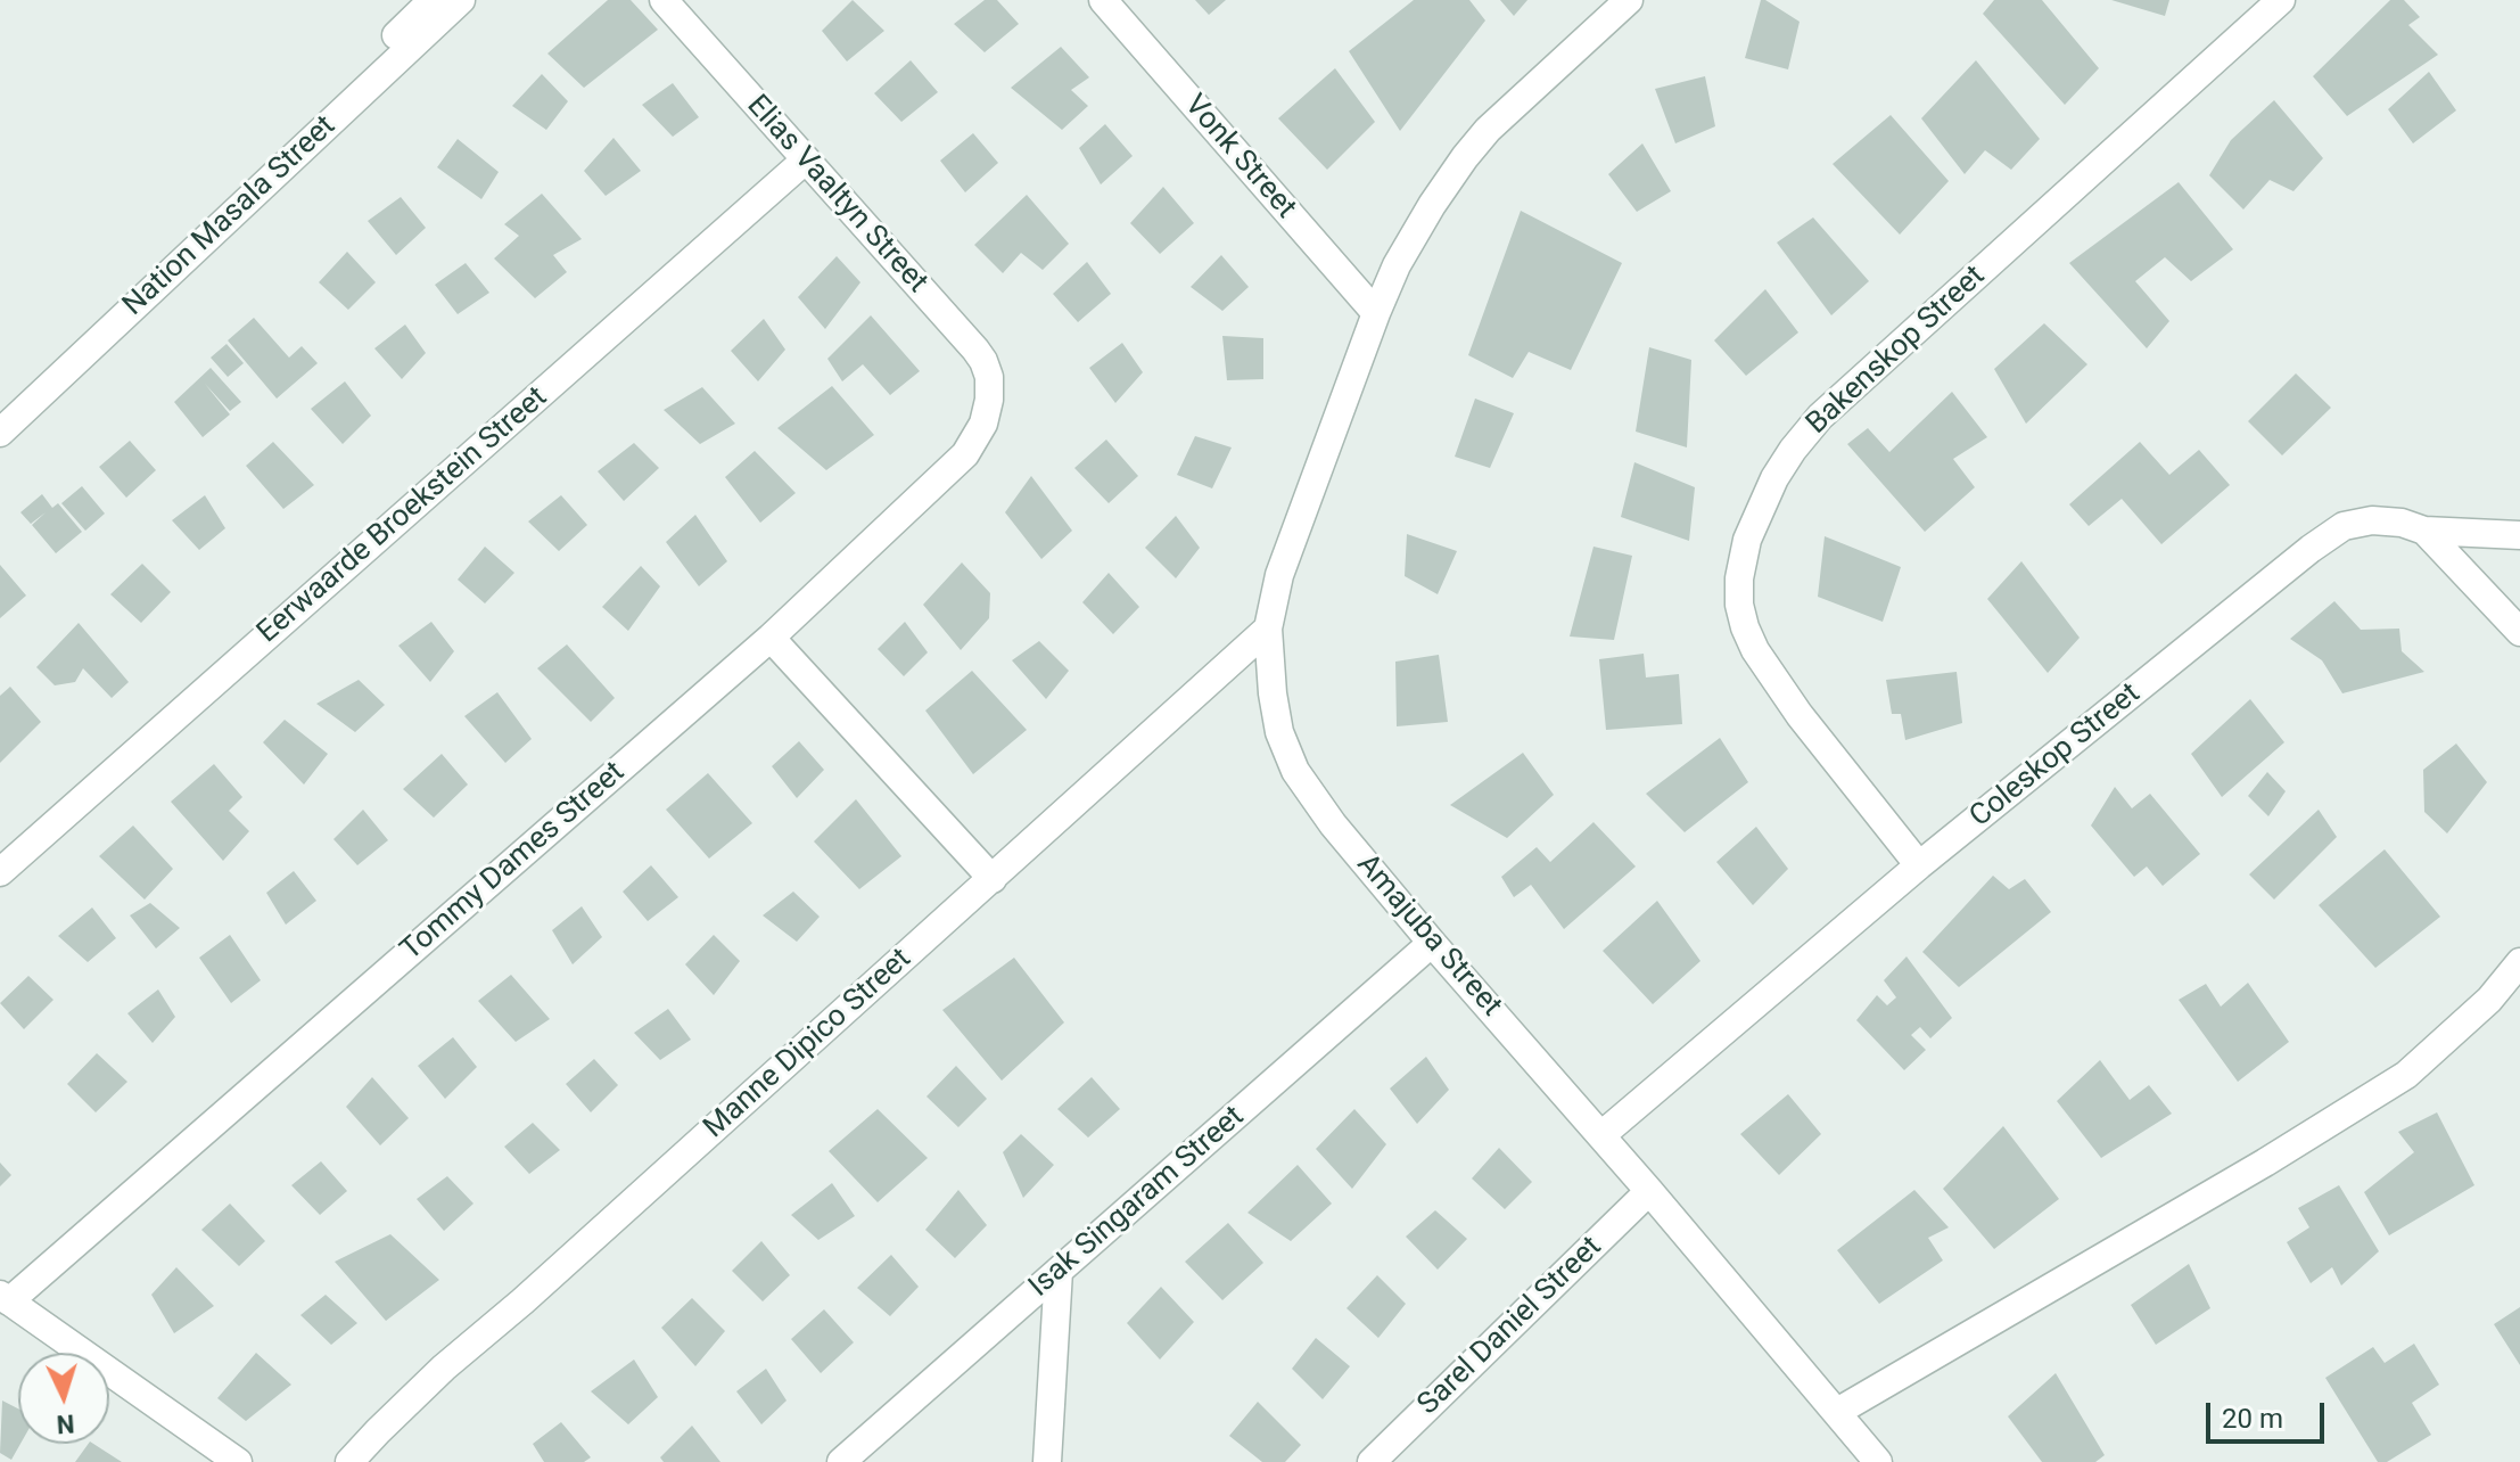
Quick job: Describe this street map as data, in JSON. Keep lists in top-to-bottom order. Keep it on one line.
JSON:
{"streets":{"street":["Vonk Street","Elias Vaaltyn Street","Nation Masala Street","Bakenskop Street","Eerwaarde Broekstein Street","Coleskop Street","Tommy Dames Street","Amajuba Street","Manne Dipico Street","Isak Singaram Street","Sarel Daniel Street"]},"crossings":[["Vonk Street","Amajuba Street"],["Elias Vaaltyn Street","Eerwaarde Broekstein Street"],["Elias Vaaltyn Street","Tommy Dames Street"],["Bakenskop Street","Coleskop Street"],["Coleskop Street","Amajuba Street"],["Amajuba Street","Manne Dipico Street"],["Amajuba Street","Isak Singaram Street"],["Amajuba Street","Sarel Daniel Street"]],"scale_bar":"20 m","north":"bottom"}
